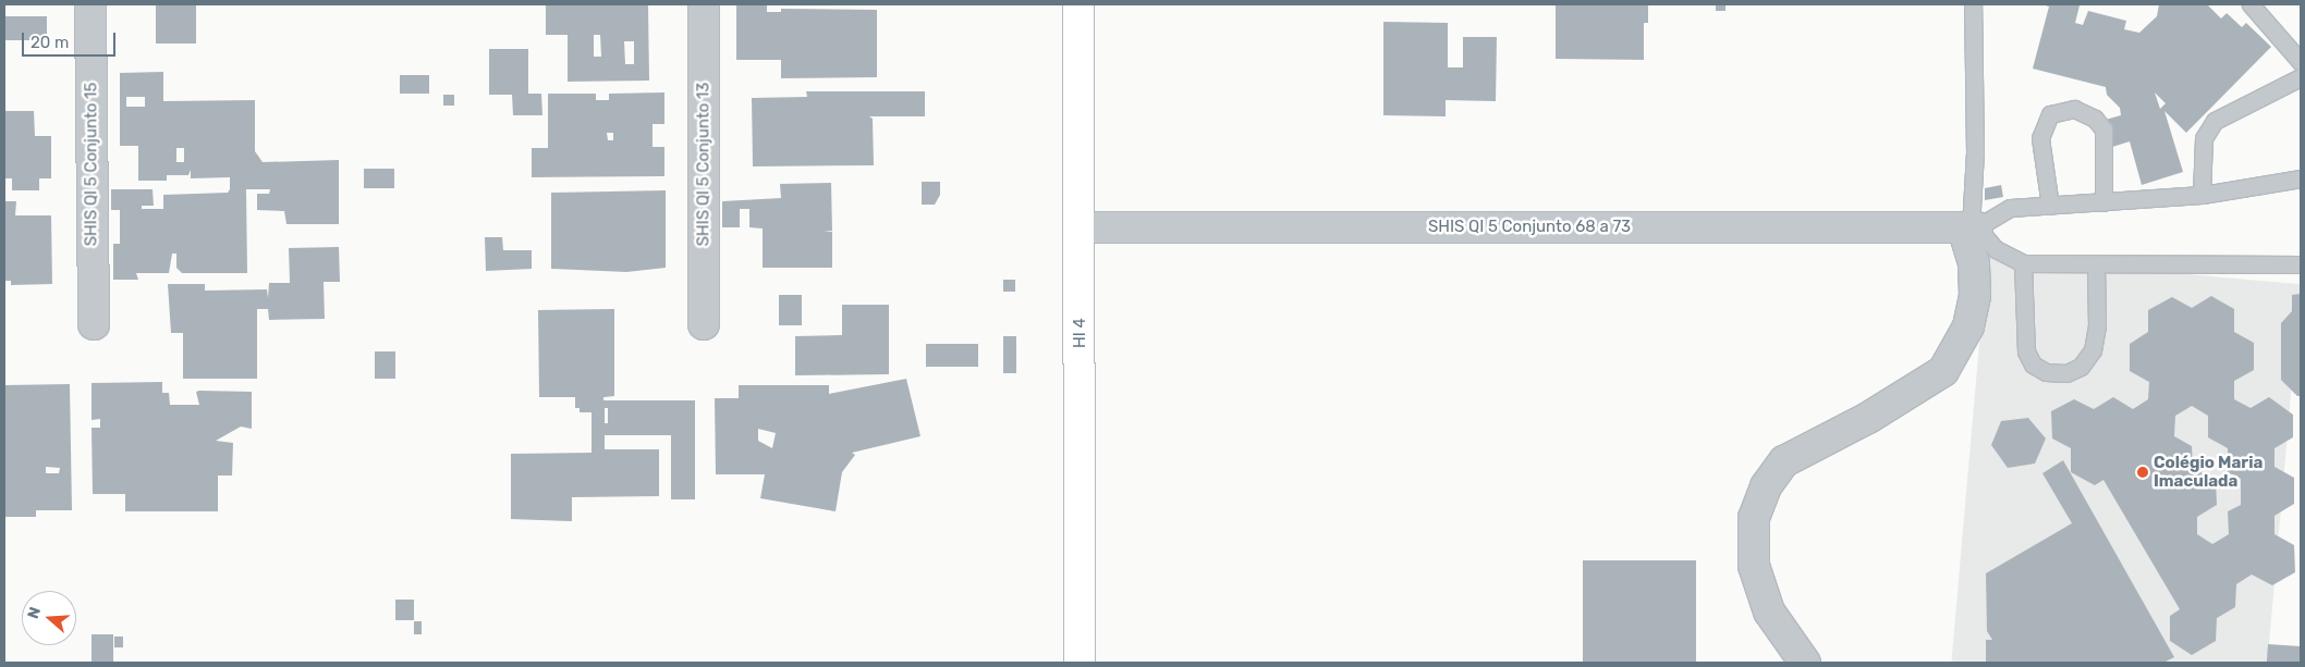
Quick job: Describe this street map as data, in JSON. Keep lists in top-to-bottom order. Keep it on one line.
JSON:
{"streets":{"street":["SHIS QI 5 Conjunto 15","SHIS QI 5 Conjunto 13","SHIS QI 5 Conjunto 68 a 73","HI 4"]},"crossings":[["SHIS QI 5 Conjunto 68 a 73","HI 4"]],"places":["Colégio Maria Imaculada"],"scale_bar":"20 m","north":"left"}
